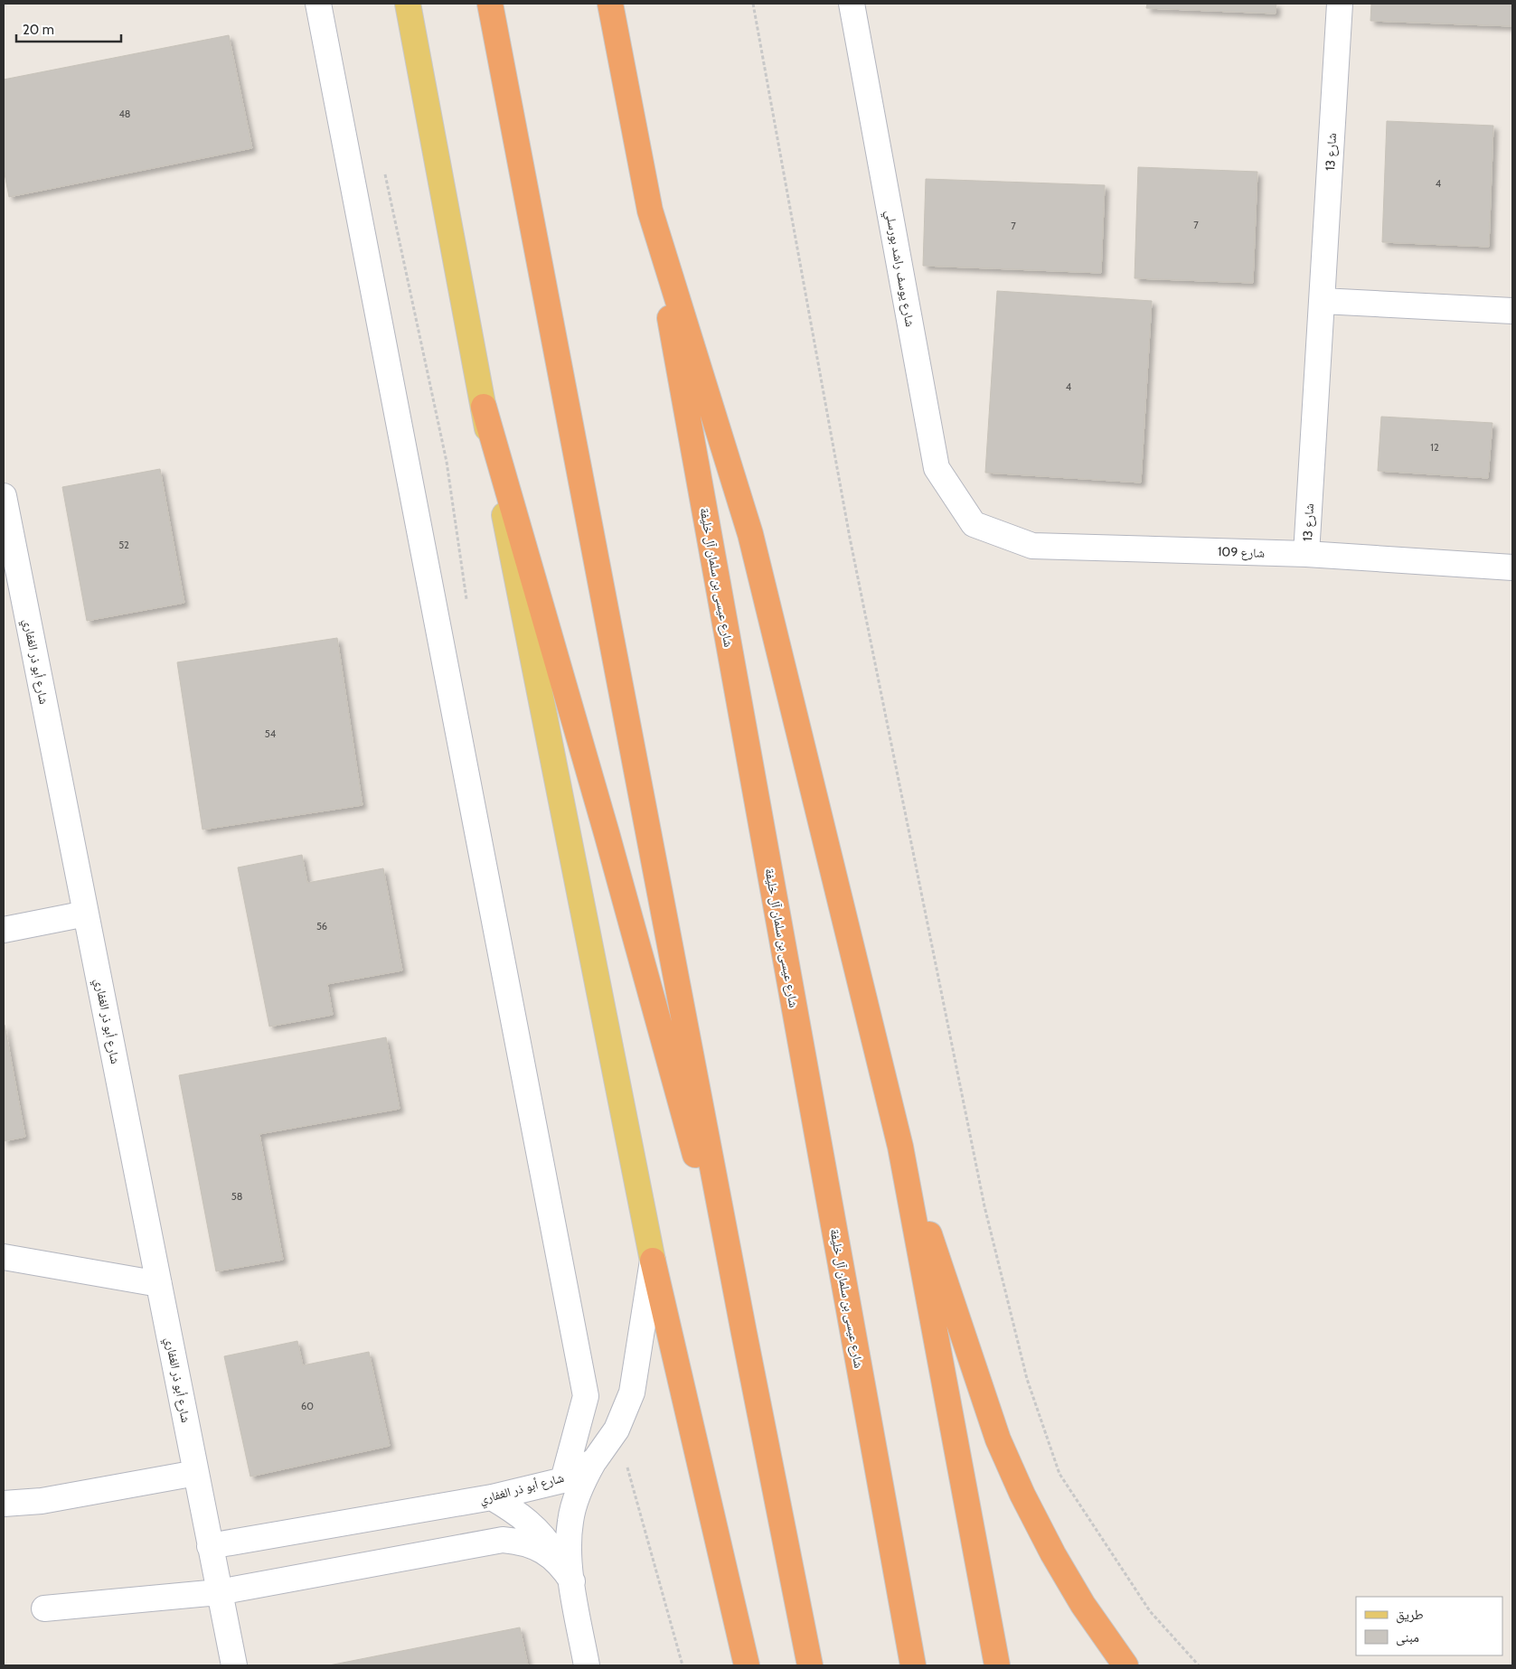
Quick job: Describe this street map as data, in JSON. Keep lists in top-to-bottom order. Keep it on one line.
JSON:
{"streets":{"highway":["شارع عيسى بن سلمان آل خليفة"],"street":["شارع 13","شارع يوسف راشد بورسلي","شارع 109","شارع أبو ذر الغفاري"]},"crossings":[["شارع 13","شارع 109"],["شارع يوسف راشد بورسلي","شارع 109"]],"house_numbers":["48","4","7","7","4","12","52","54","56","58","60"],"legend":["طريق","مبنى"],"scale_bar":"20 m"}
